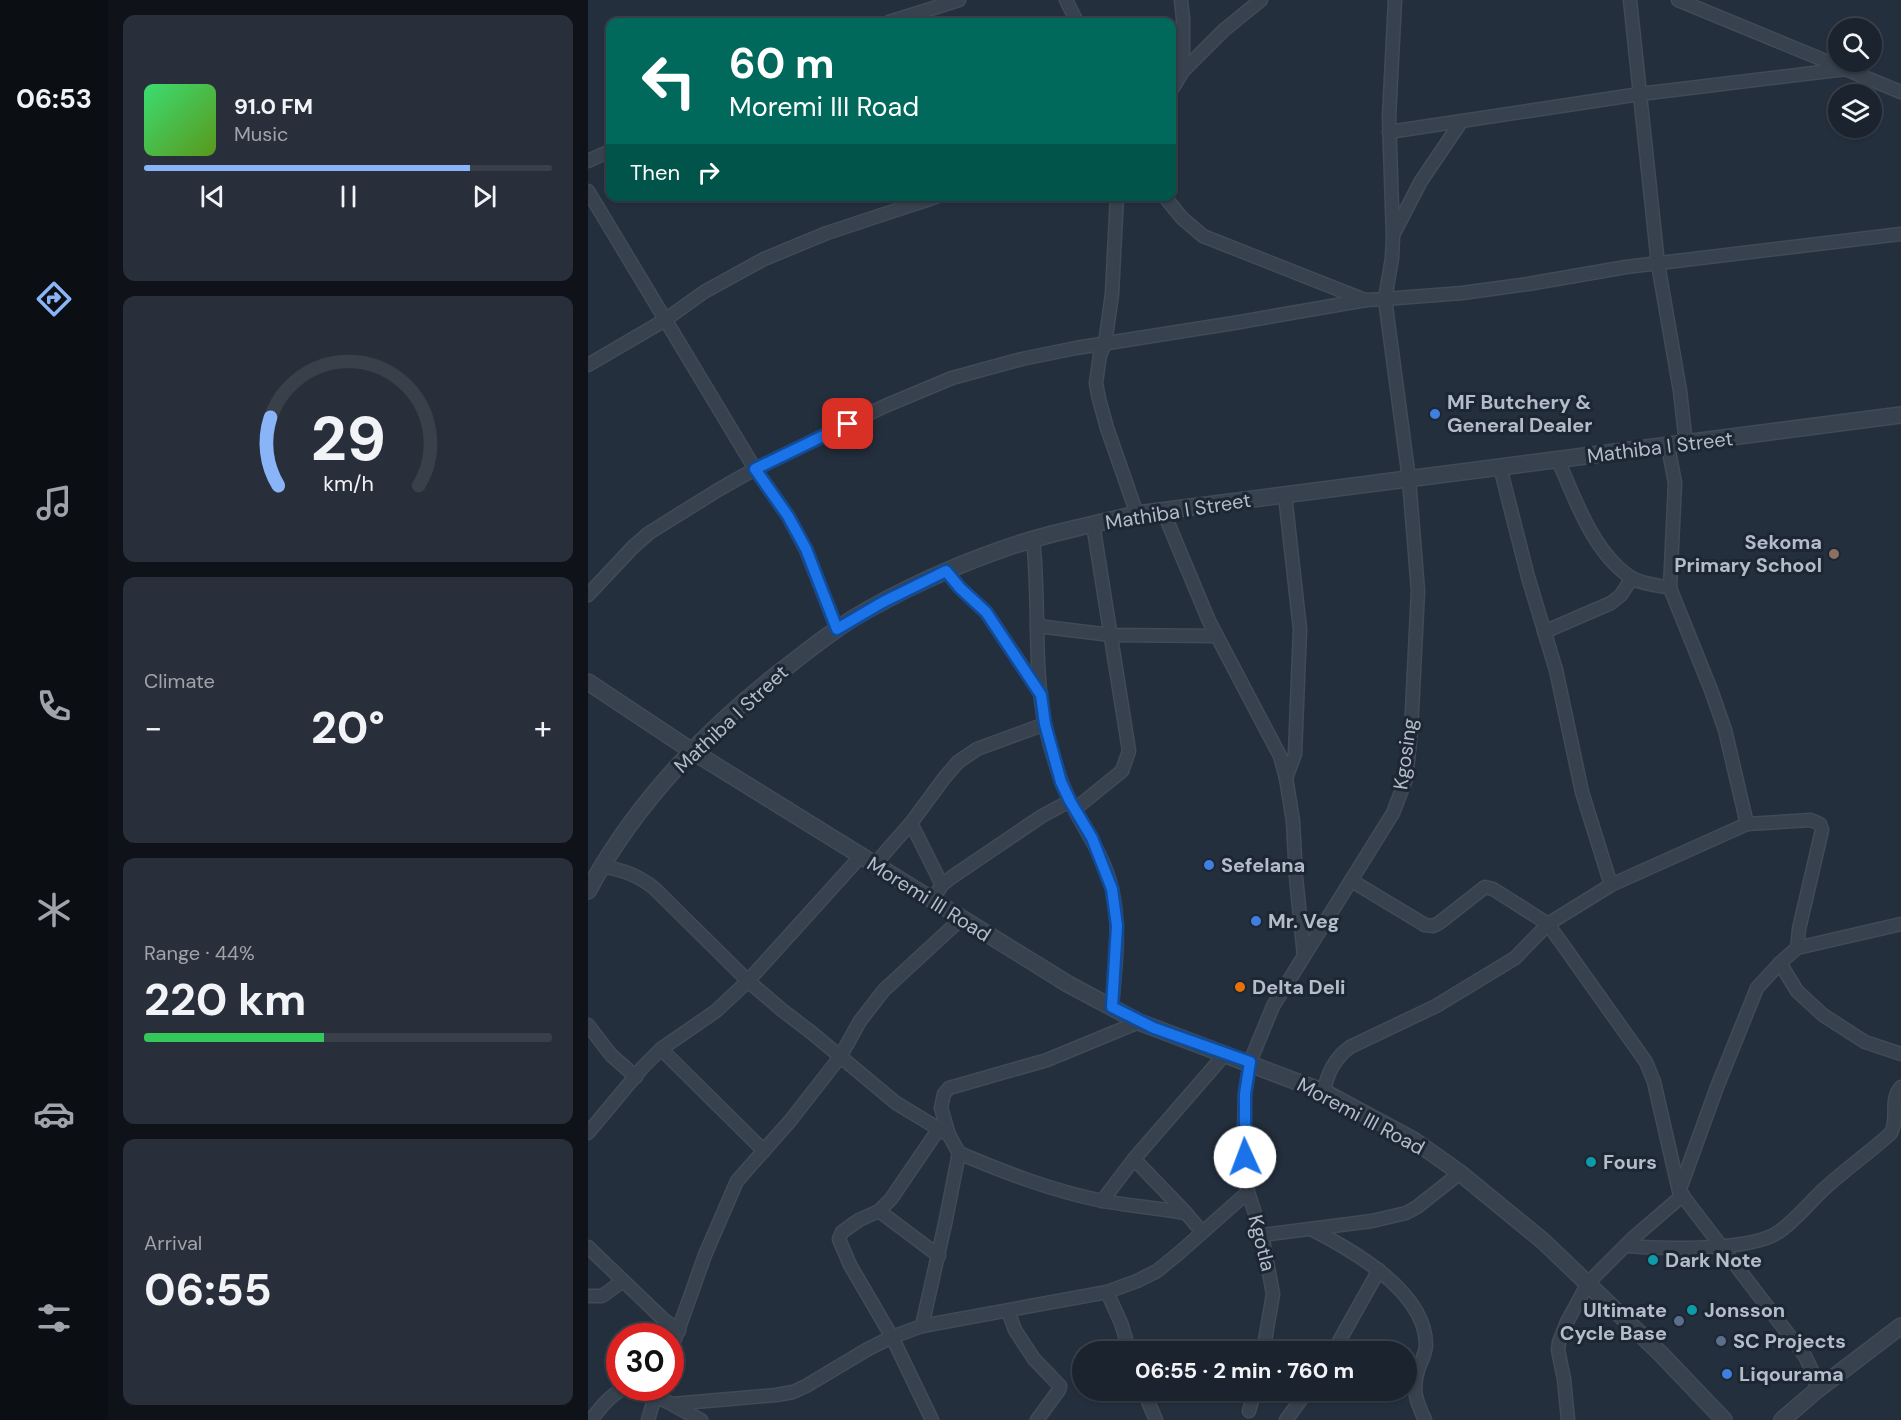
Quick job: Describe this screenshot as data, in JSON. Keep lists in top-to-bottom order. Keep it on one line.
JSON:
{"streets":{"street":["Mathiba I Street","Kgosing","Moremi III Road","Kgotla"]},"crossings":[["Mathiba I Street","Kgosing"],["Mathiba I Street","Moremi III Road"],["Kgosing","Moremi III Road"],["Kgosing","Kgotla"],["Moremi III Road","Kgotla"]],"places":["MF Butchery & General Dealer","Sekoma Primary School","Sefelana","Mr. Veg","Delta Deli","Fours","Dark Note","Jonsson","Ultimate Cycle Base","SC Projects","Liqourama"],"page":{"tabs":"06:53","turn":["60 m","Moremi III Road"],"song":["91.0 FM","Music"],"then":"Then","tile":["Climate",["Range · 44%","220 km"],["Arrival","06:55"]],"heat":["−","20°","+"],"limit":"30","trip":"06:55 · 2 min · 760 m","gauge":["29","km/h"]}}
